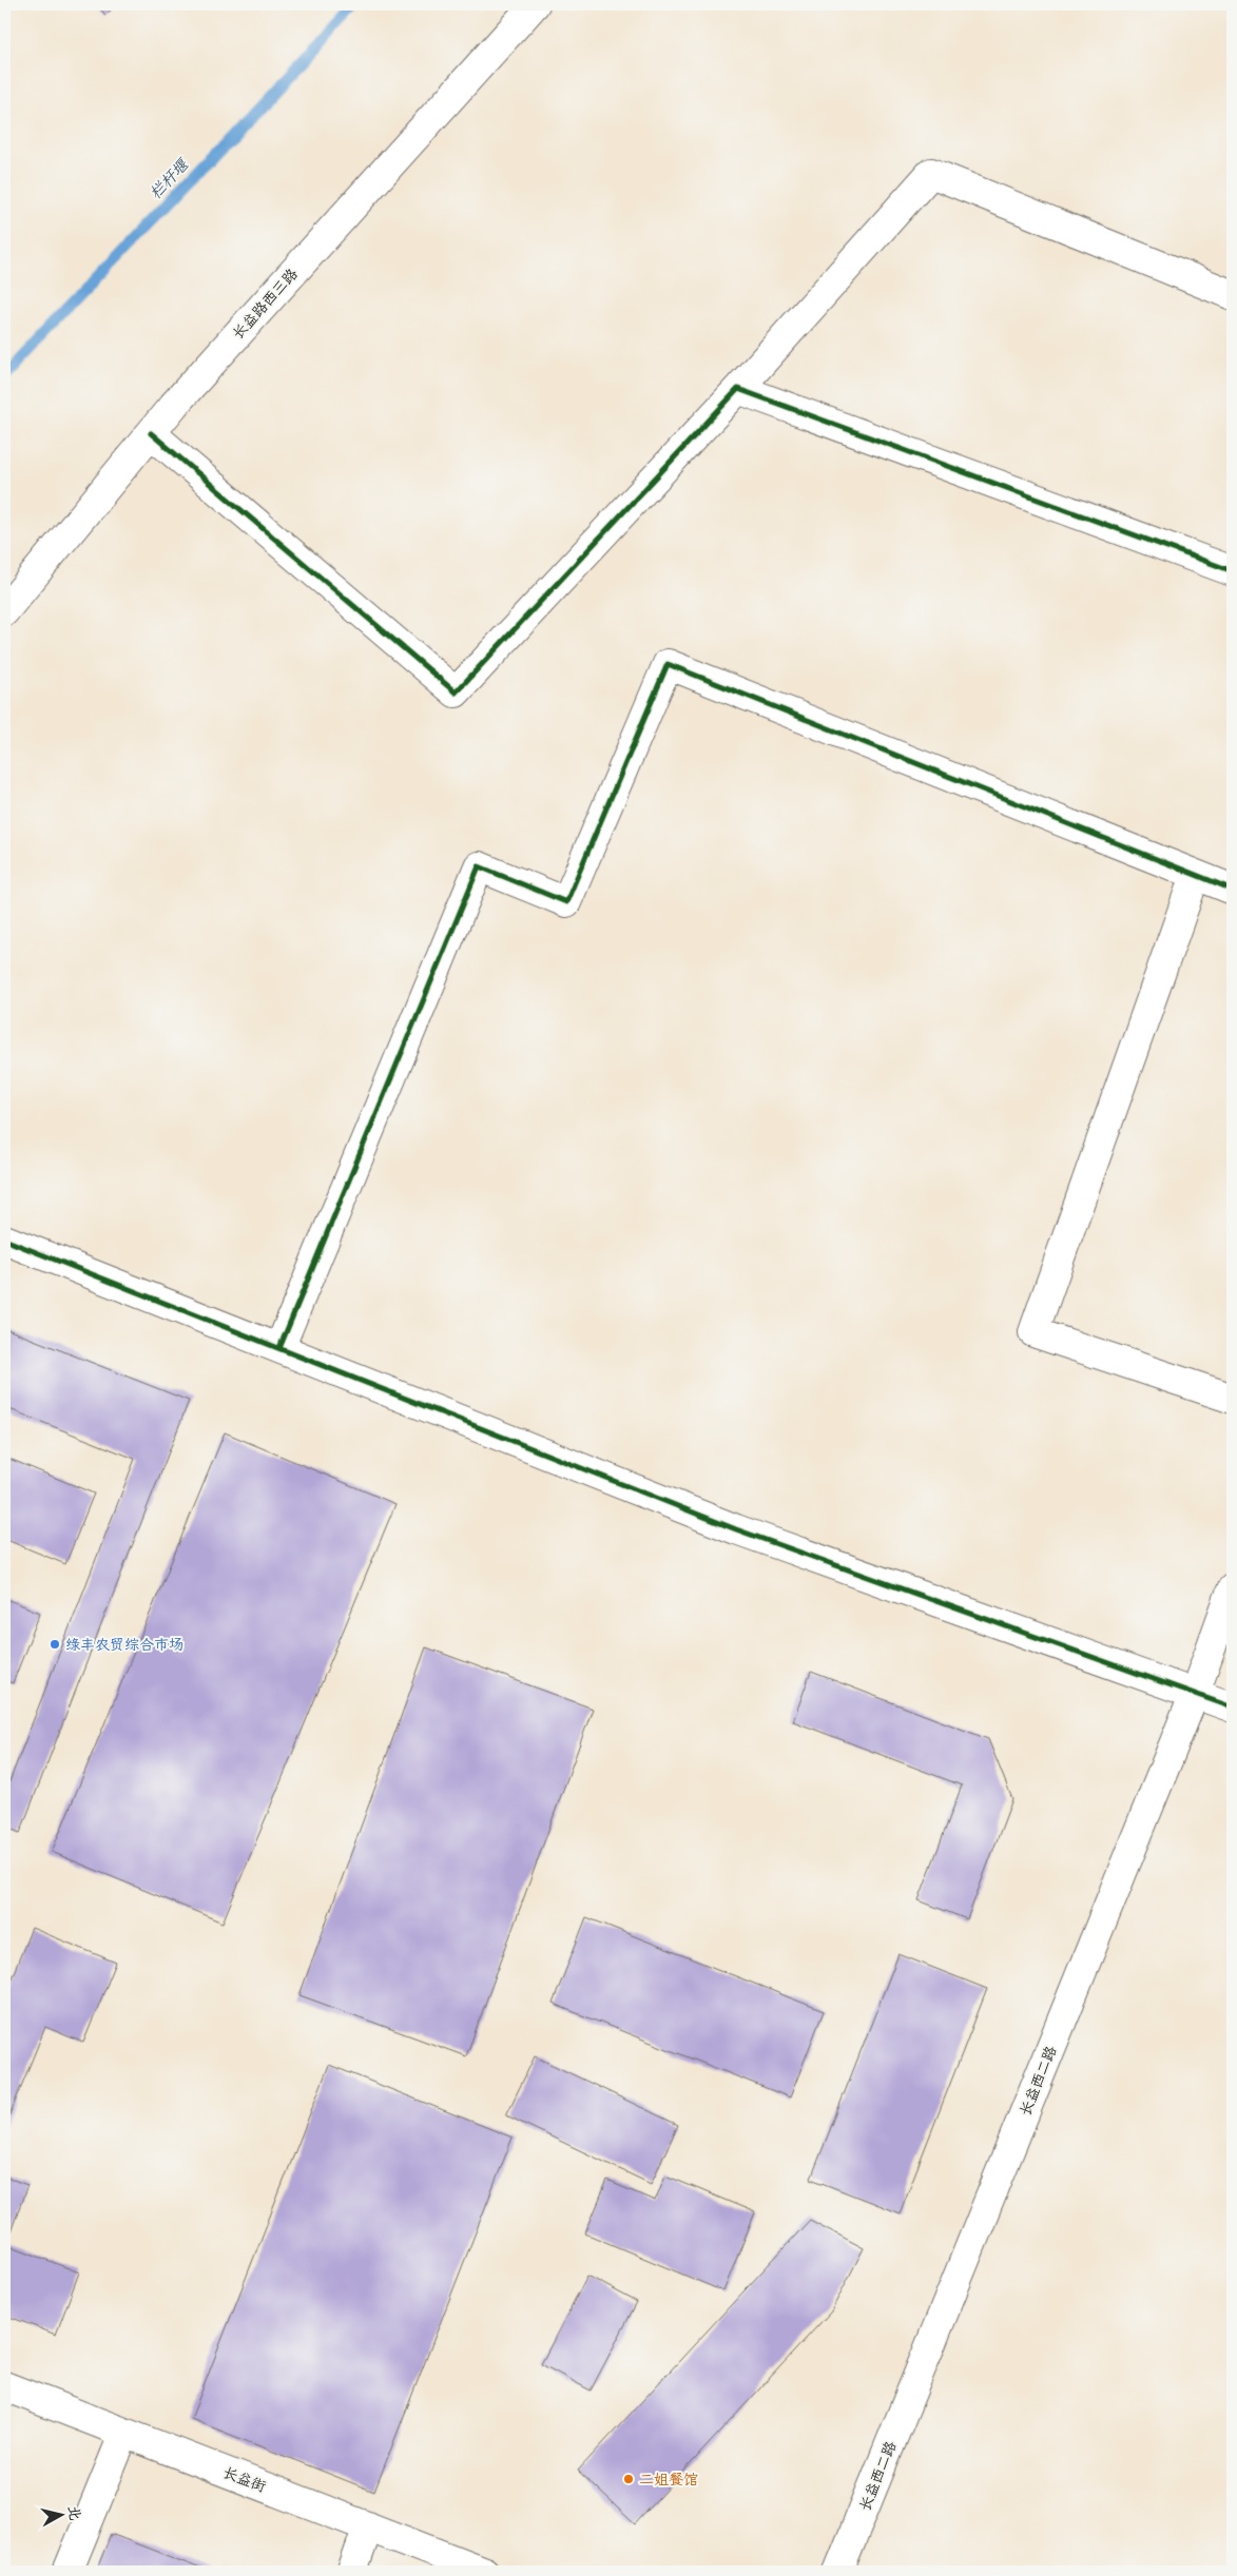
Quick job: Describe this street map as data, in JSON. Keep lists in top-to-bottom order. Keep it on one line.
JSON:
{"streets":{"street":["长益路西三路","长益西二路","长益街"]},"water":["栏杆堰"],"places":["绿丰农贸综合市场","二姐餐馆"],"north":"right"}
